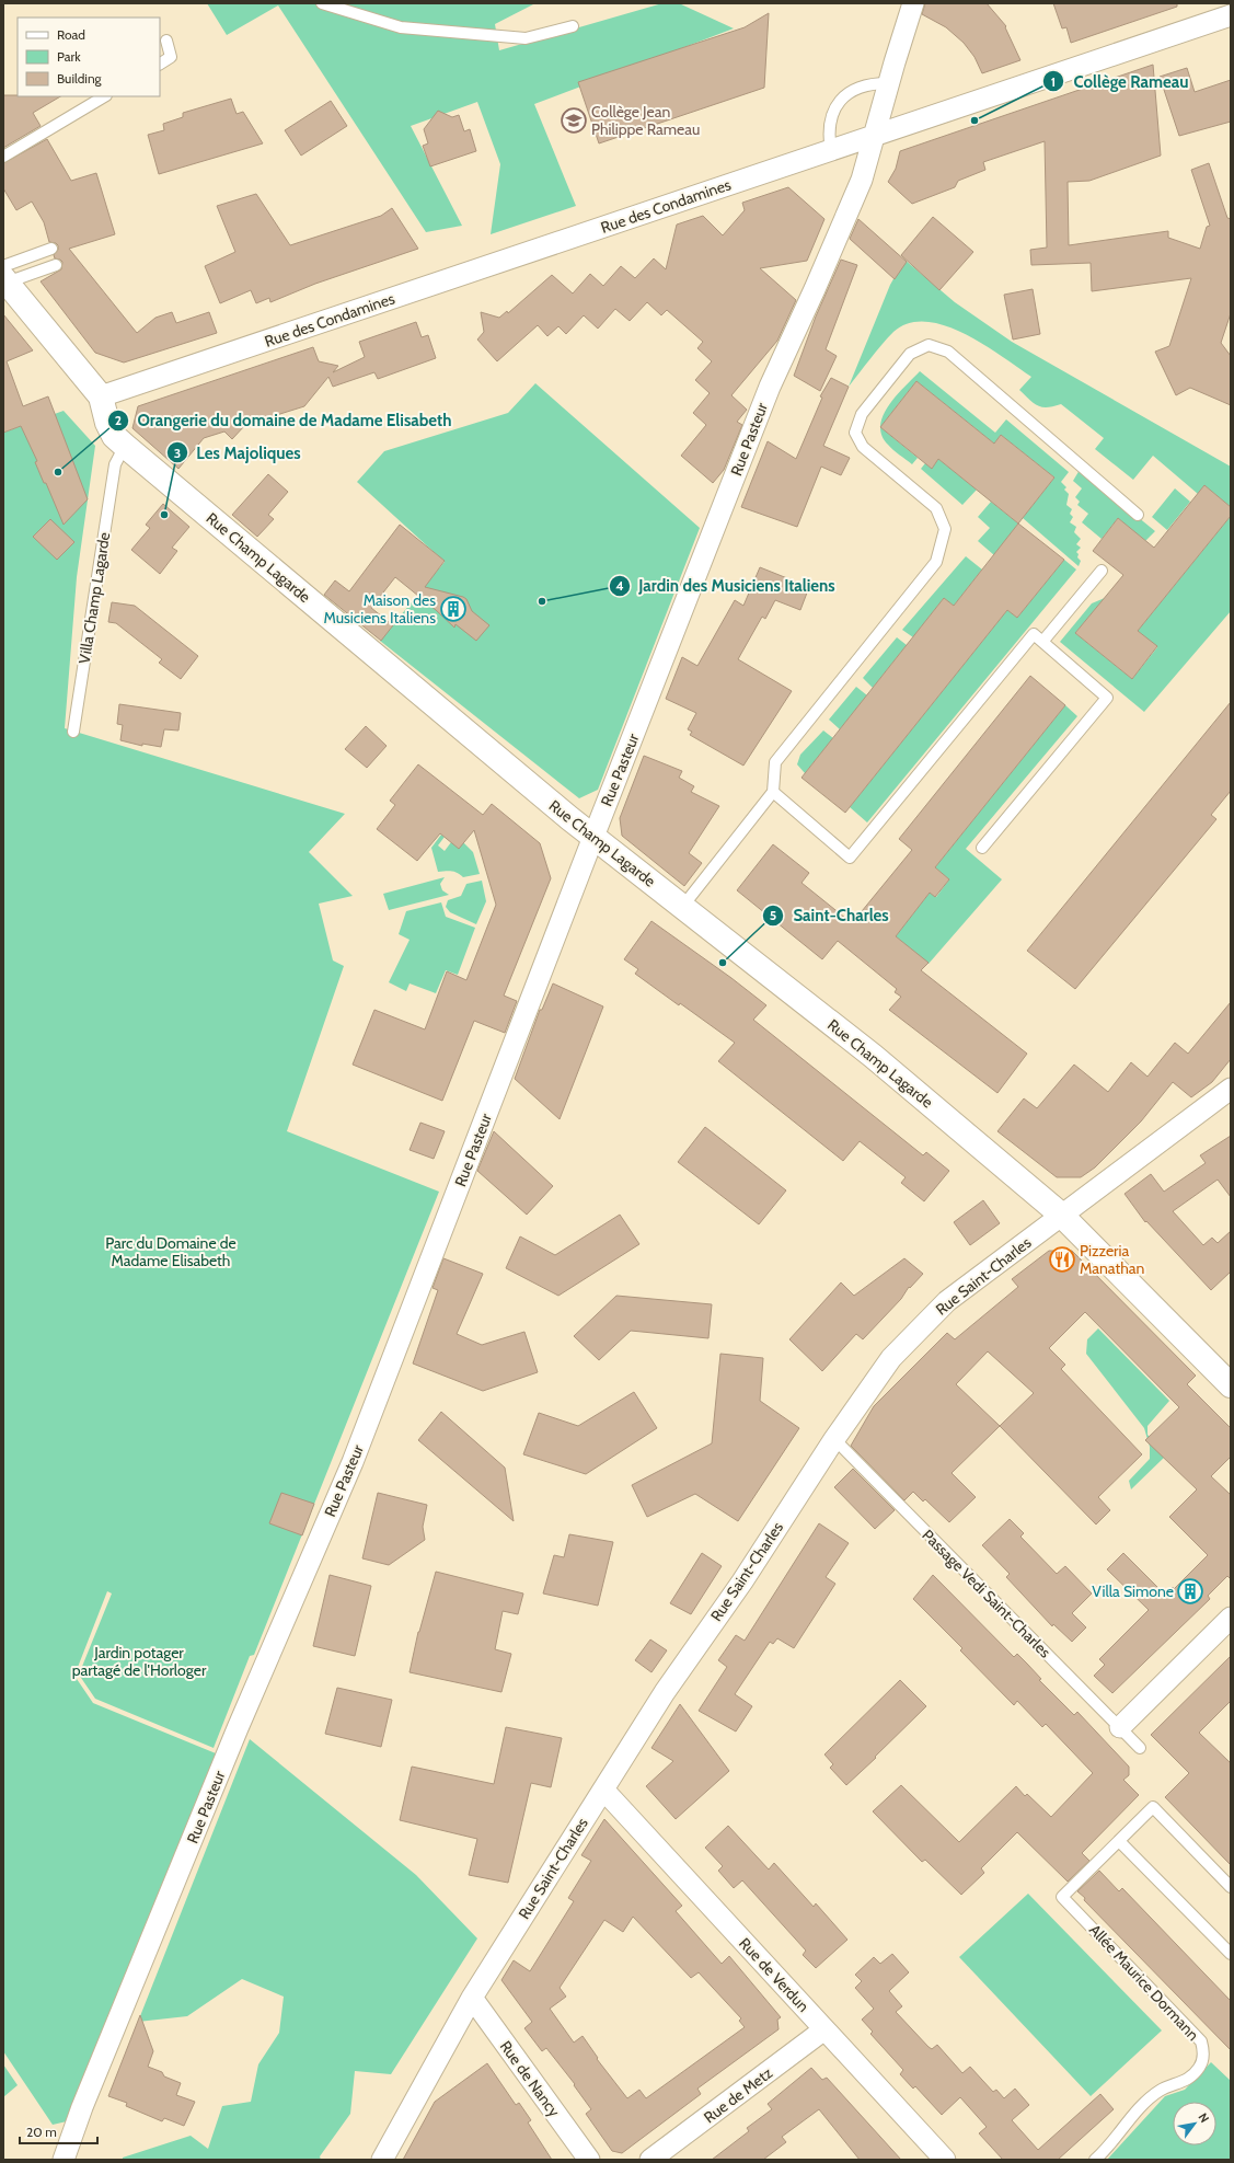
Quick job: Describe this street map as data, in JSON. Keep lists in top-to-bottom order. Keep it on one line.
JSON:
{"streets":{"main road":["Rue Champ Lagarde"],"street":["Rue des Condamines","Rue Pasteur","Rue Saint-Charles","Rue de Verdun","Rue de Nancy","Rue de Metz"],"lane":["Villa Champ Lagarde","Passage Vedi Saint-Charles","Allée Maurice Dormann"]},"crossings":[["Rue des Condamines","Rue Pasteur"],["Rue des Condamines","Rue Champ Lagarde"],["Rue Pasteur","Rue Champ Lagarde"],["Rue Champ Lagarde","Villa Champ Lagarde"],["Rue Champ Lagarde","Rue Saint-Charles"],["Rue Saint-Charles","Passage Vedi Saint-Charles"],["Rue Saint-Charles","Rue de Verdun"],["Rue Saint-Charles","Rue de Nancy"],["Rue de Verdun","Rue de Metz"]],"parks":["Parc du Domaine de Madame Elisabeth","Jardin potager partagé de l'Horloger"],"places":{"school or university":["Collège Jean Philippe Rameau"],"other":["Collège Rameau","Orangerie du domaine de Madame Elisabeth","Les Majoliques","Jardin des Musiciens Italiens","Saint-Charles"],"building":["Maison des Musiciens Italiens","Villa Simone"],"restaurant":["Pizzeria Manathan"]},"legend":["Road","Park","Building"],"scale_bar":"20 m","north":"top right"}
